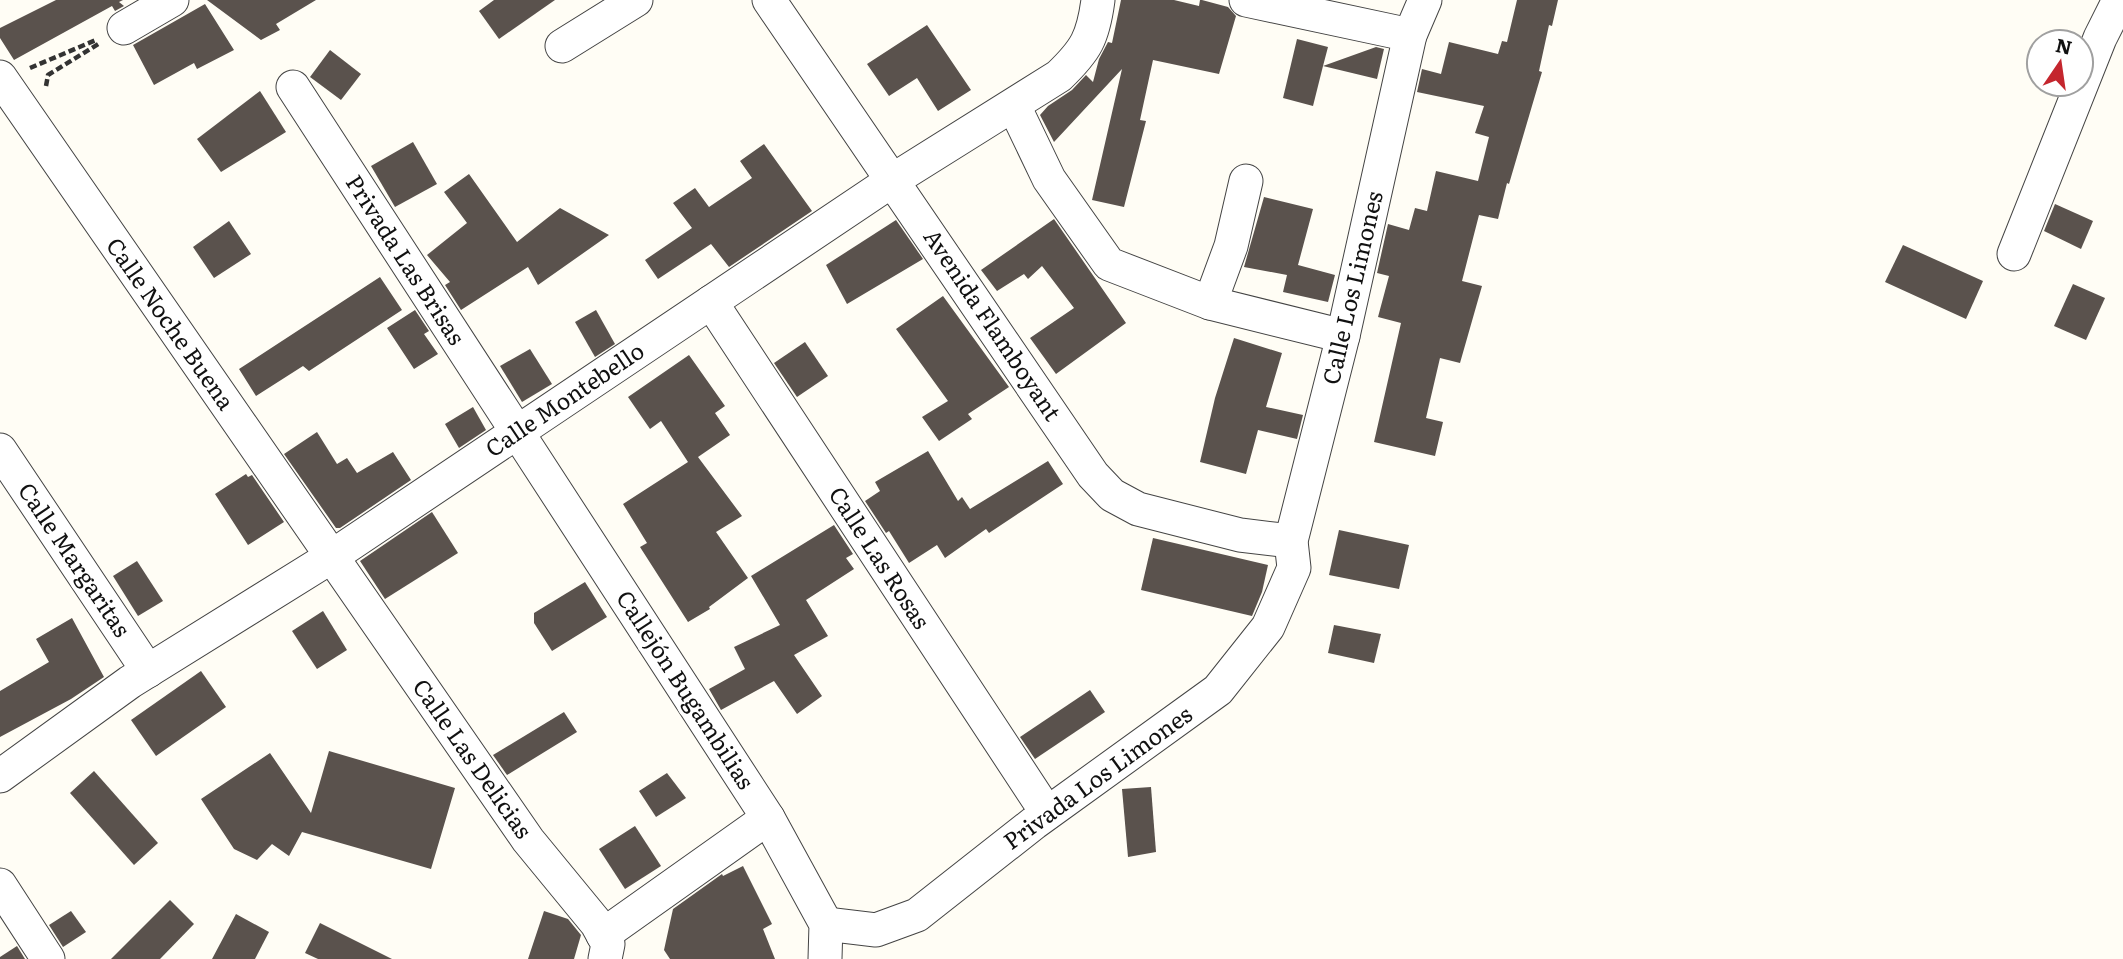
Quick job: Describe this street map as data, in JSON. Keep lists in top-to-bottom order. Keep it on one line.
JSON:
{"streets":{"street":["Privada Las Brisas","Calle Los Limones","Calle Noche Buena","Avenida Flamboyant","Calle Montebello","Calle Las Rosas","Calle Margaritas","Callejón Bugambilias","Calle Las Delicias","Privada Los Limones"]},"crossings":[["Privada Las Brisas","Calle Montebello"],["Privada Las Brisas","Callejón Bugambilias"],["Calle Los Limones","Avenida Flamboyant"],["Calle Los Limones","Privada Los Limones"],["Calle Noche Buena","Calle Montebello"],["Calle Noche Buena","Calle Las Delicias"],["Avenida Flamboyant","Calle Montebello"],["Avenida Flamboyant","Privada Los Limones"],["Calle Montebello","Calle Las Rosas"],["Calle Montebello","Calle Margaritas"],["Calle Montebello","Callejón Bugambilias"],["Calle Montebello","Calle Las Delicias"],["Calle Las Rosas","Privada Los Limones"],["Callejón Bugambilias","Privada Los Limones"]],"north":"top"}
